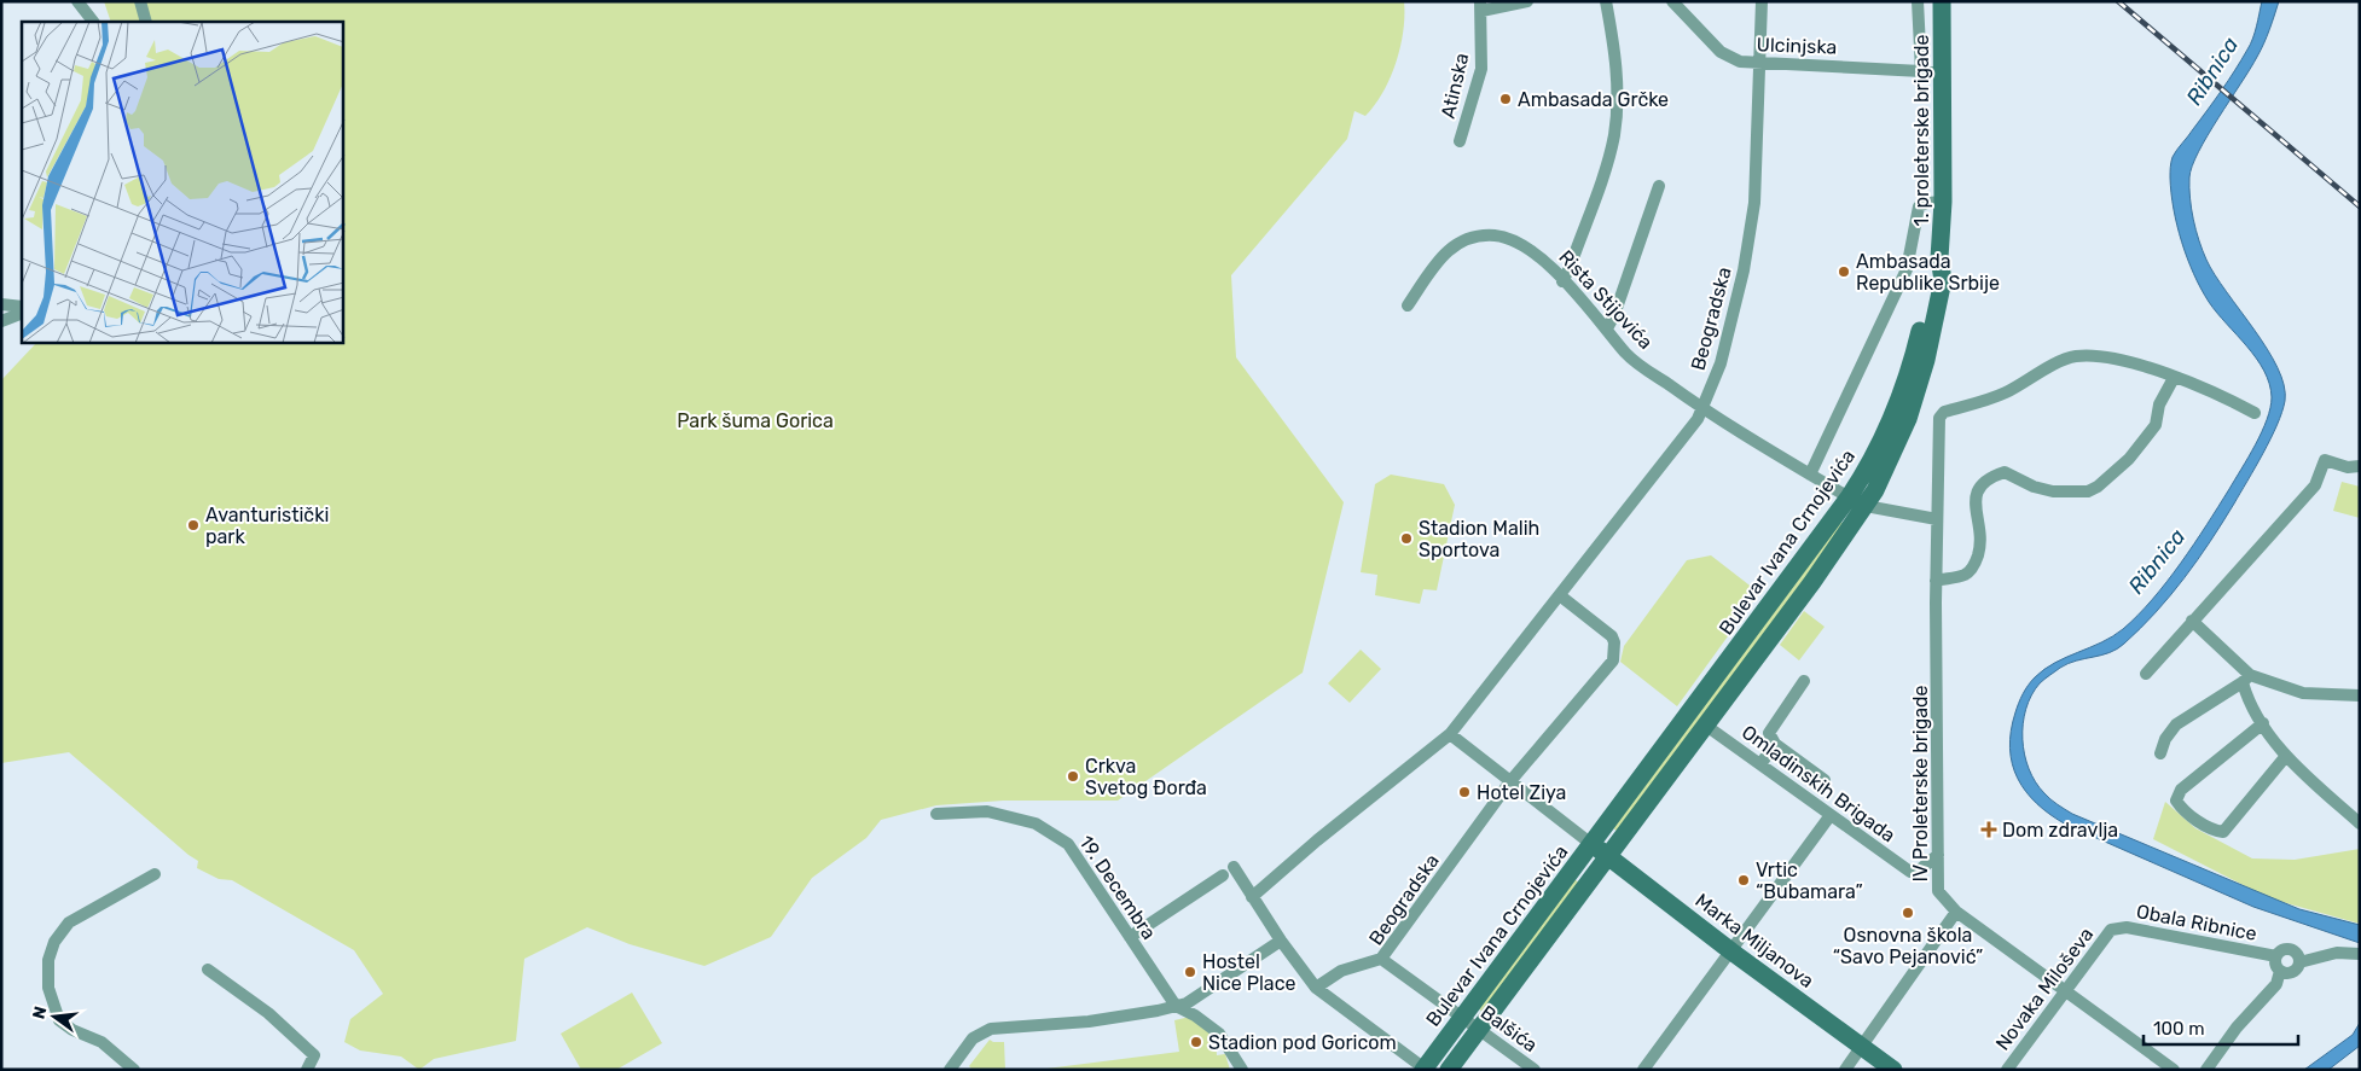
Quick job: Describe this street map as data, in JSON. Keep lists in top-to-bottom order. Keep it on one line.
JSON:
{"streets":{"main road":["1. proleterske brigade","Bulevar Ivana Crnojevića","Marka Miljanova"],"street":["Ulcinjska","Atinska","Rista Stijovića","Beogradska","Omladinskih Brigada","IV Proleterske brigade","19. Decembra","Obala Ribnice","Novaka Miloševa","Balšića"]},"crossings":[["Ulcinjska","1. proleterske brigade"],["Ulcinjska","Beogradska"],["1. proleterske brigade","Bulevar Ivana Crnojevića"],["Rista Stijovića","Beogradska"],["Rista Stijovića","Bulevar Ivana Crnojevića"],["Beogradska","Bulevar Ivana Crnojevića"],["Beogradska","Balšića"],["Bulevar Ivana Crnojevića","Omladinskih Brigada"],["Bulevar Ivana Crnojevića","Marka Miljanova"],["Bulevar Ivana Crnojevića","Balšića"],["Omladinskih Brigada","IV Proleterske brigade"],["Obala Ribnice","Novaka Miloševa"]],"water":["Ribnica"],"parks":["Park šuma Gorica"],"places":{"other":["Ambasada Grčke","Ambasada Republike Srbije","Avanturistički park","Stadion Malih Sportova","Crkva Svetog Đorđa","Hotel Ziya","Vrtic “Bubamara”","Osnovna škola “Savo Pejanović”","Hostel Nice Place","Stadion pod Goricom"],"health":["Dom zdravlja"]},"scale_bar":"100 m","north":"left"}
